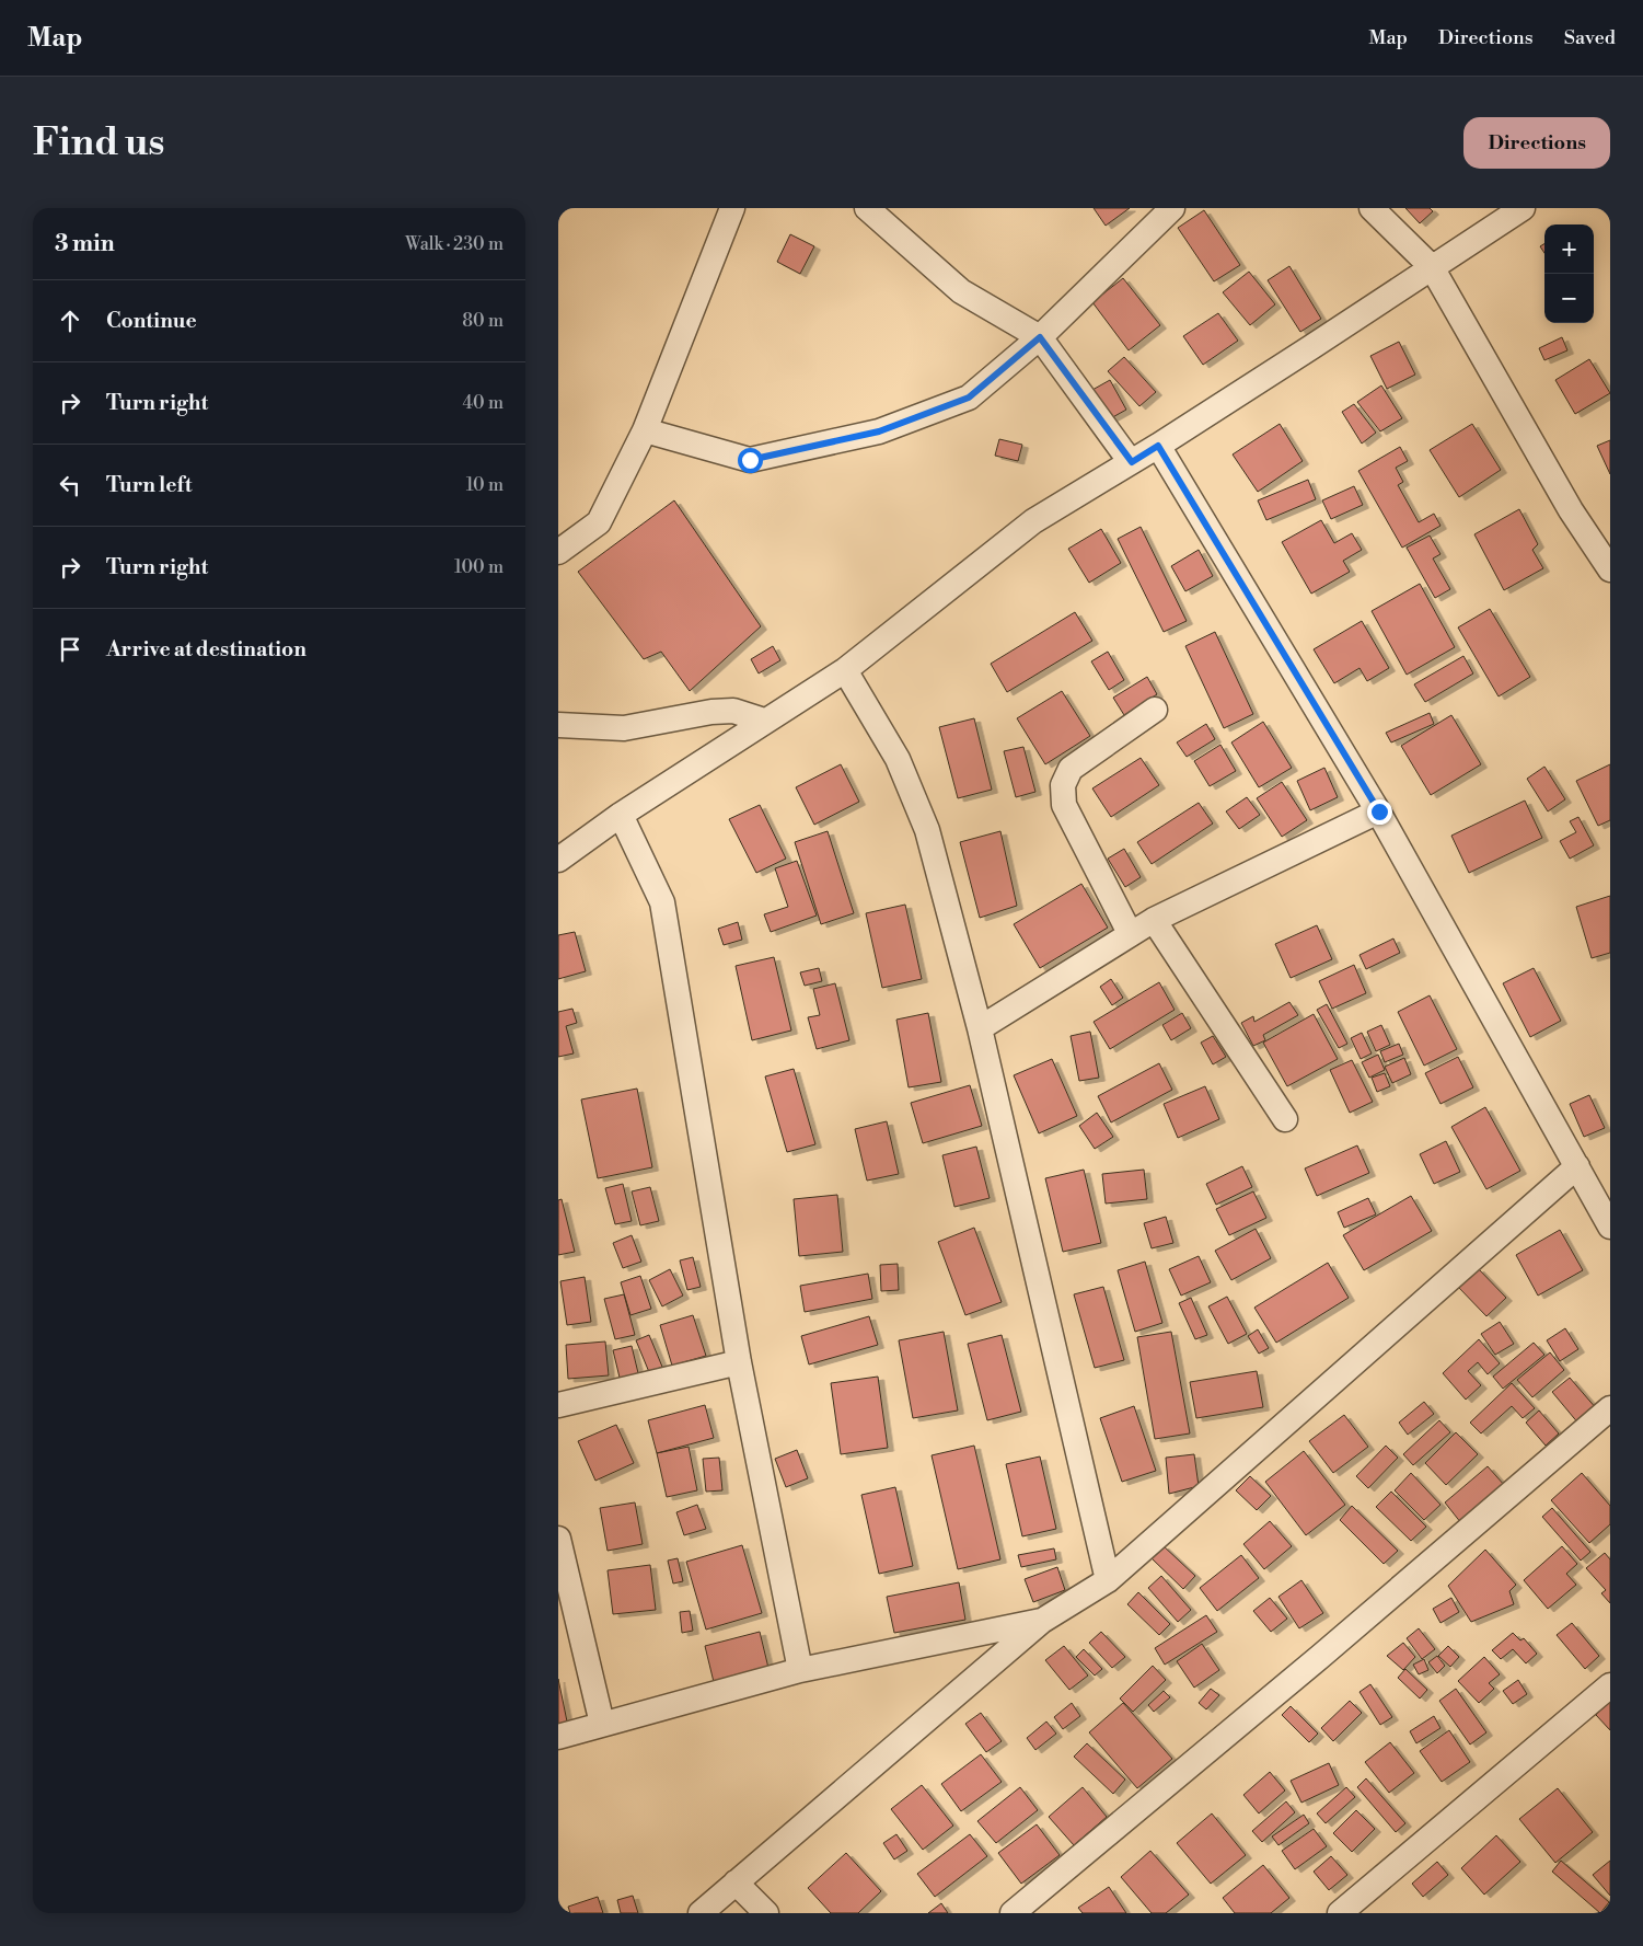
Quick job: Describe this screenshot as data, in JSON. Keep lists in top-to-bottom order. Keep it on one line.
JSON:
{"page":{"header":"Map","nav":["Map","Directions","Saved"],"buttons":"Directions","title":"Find us","heading":["3 min","Walk · 230 m"],"map_buttons":["+","−"],"list":[["Continue","80 m"],["Turn right","40 m"],["Turn left","10 m"],["Turn right","100 m"],"Arrive at destination"]}}
